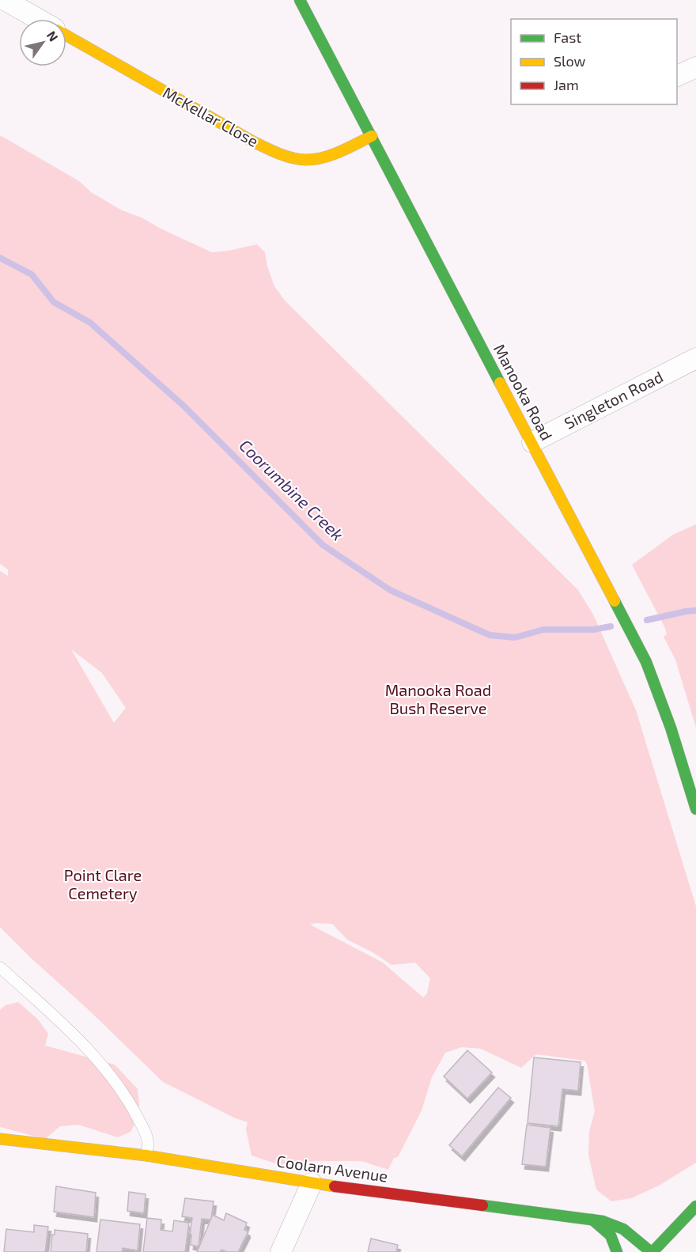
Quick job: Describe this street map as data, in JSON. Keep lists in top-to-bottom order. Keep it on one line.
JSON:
{"streets":{"street":["McKellar Close","Manooka Road","Singleton Road","Coolarn Avenue"]},"crossings":[["McKellar Close","Manooka Road"],["Manooka Road","Singleton Road"]],"water":["Coorumbine Creek"],"parks":["Manooka Road Bush Reserve","Point Clare Cemetery"],"legend":["Fast","Slow","Jam"],"north":"top right"}
